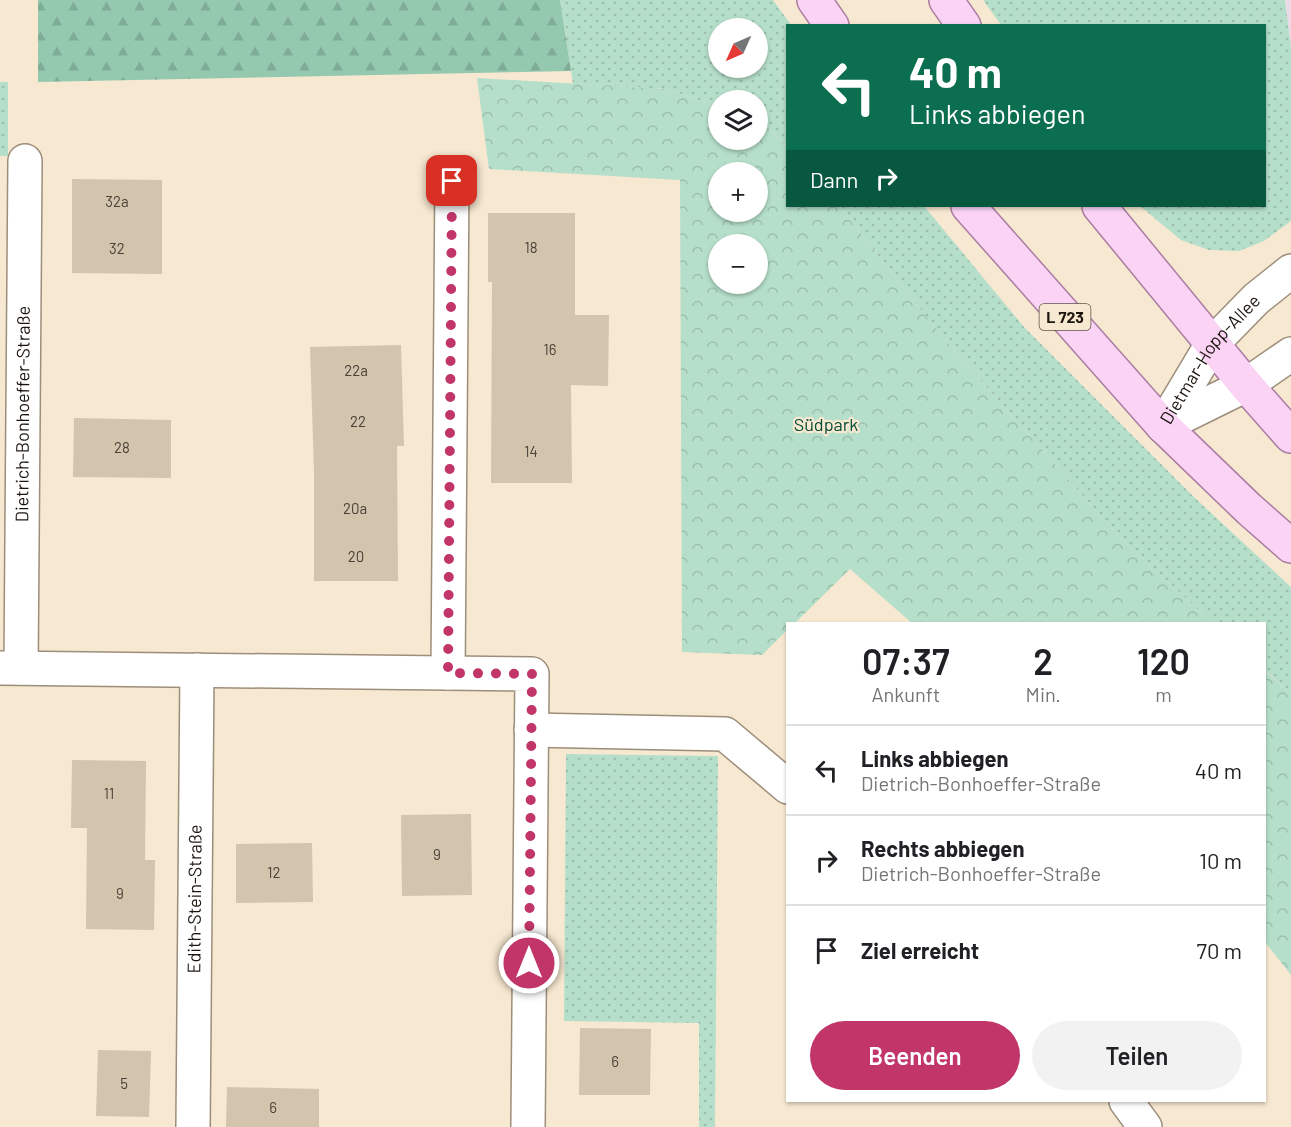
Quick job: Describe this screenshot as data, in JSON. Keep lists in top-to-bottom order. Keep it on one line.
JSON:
{"streets":{"main road":["L 723"],"street":["Dietmar-Hopp-Allee","Dietrich-Bonhoeffer-Straße","Edith-Stein-Straße"]},"crossings":[["L 723","Dietmar-Hopp-Allee"],["Dietrich-Bonhoeffer-Straße","Edith-Stein-Straße"]],"parks":["Südpark"],"house_numbers":["32a","18","32","16","22a","22","28","14","20a","20","11","9","12","9","6","5","6"],"north":"bottom left","page":{"map_buttons":["+","−"],"turn":["40 m","Links abbiegen"],"then":"Dann","eta":["07:37","Ankunft","2","Min.","120","m"],"list":[{"name":"Links abbiegen","note":"Dietrich-Bonhoeffer-Straße","value":"40 m"},{"name":"Rechts abbiegen","note":"Dietrich-Bonhoeffer-Straße","value":"10 m"},{"name":"Ziel erreicht","value":"70 m"}],"buttons":["Beenden","Teilen"]}}
